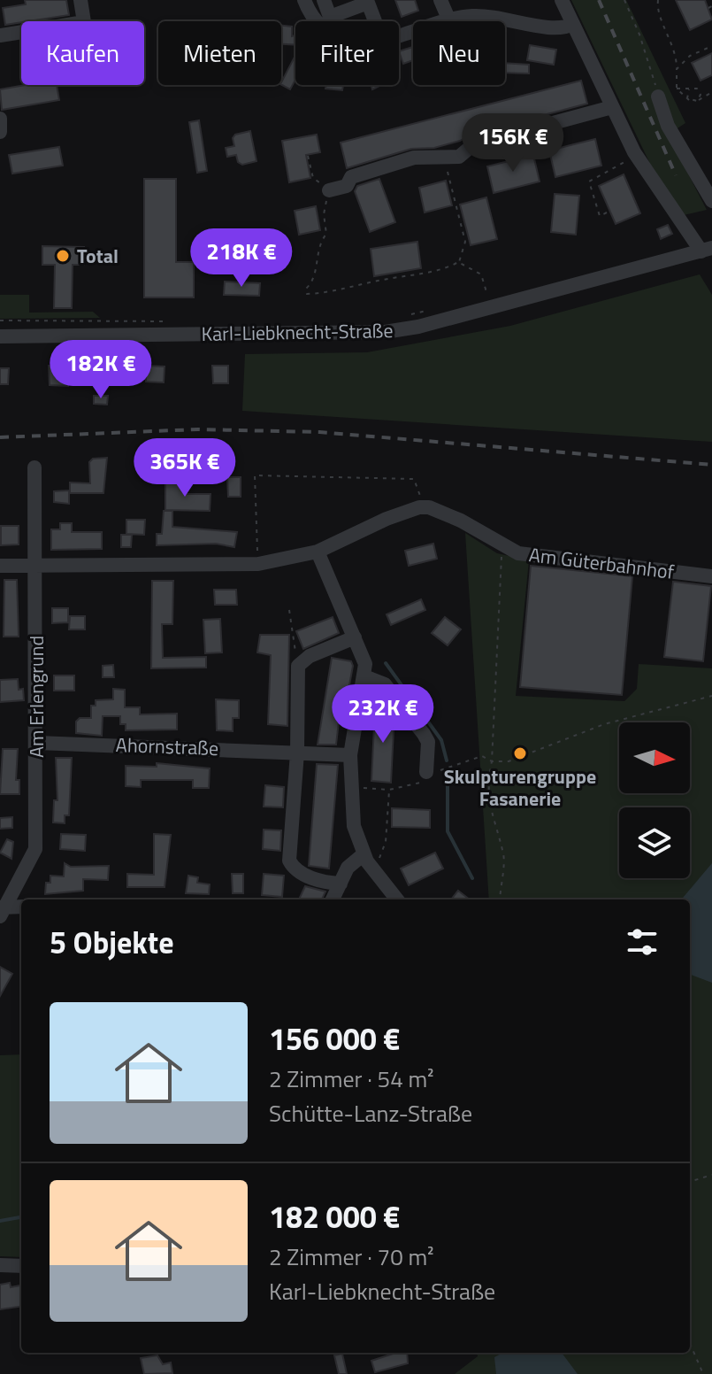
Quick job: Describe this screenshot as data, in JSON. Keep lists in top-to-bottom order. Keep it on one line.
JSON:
{"streets":{"street":["Karl-Liebknecht-Straße","Am Güterbahnhof","Am Erlengrund","Ahornstraße"]},"crossings":[["Am Erlengrund","Ahornstraße"]],"places":["Total","Skulpturengruppe Fasanerie"],"north":"right","page":{"chip":["Kaufen","Mieten","Filter","Neu"],"price":["156K €","218K €","182K €","365K €","232K €"],"heading":"5 Objekte","list":[{"name":"156 000 €","note":"2 Zimmer · 54 m² · Schütte-Lanz-Straße"},{"name":"182 000 €","note":"2 Zimmer · 70 m² · Karl-Liebknecht-Straße"}]}}
